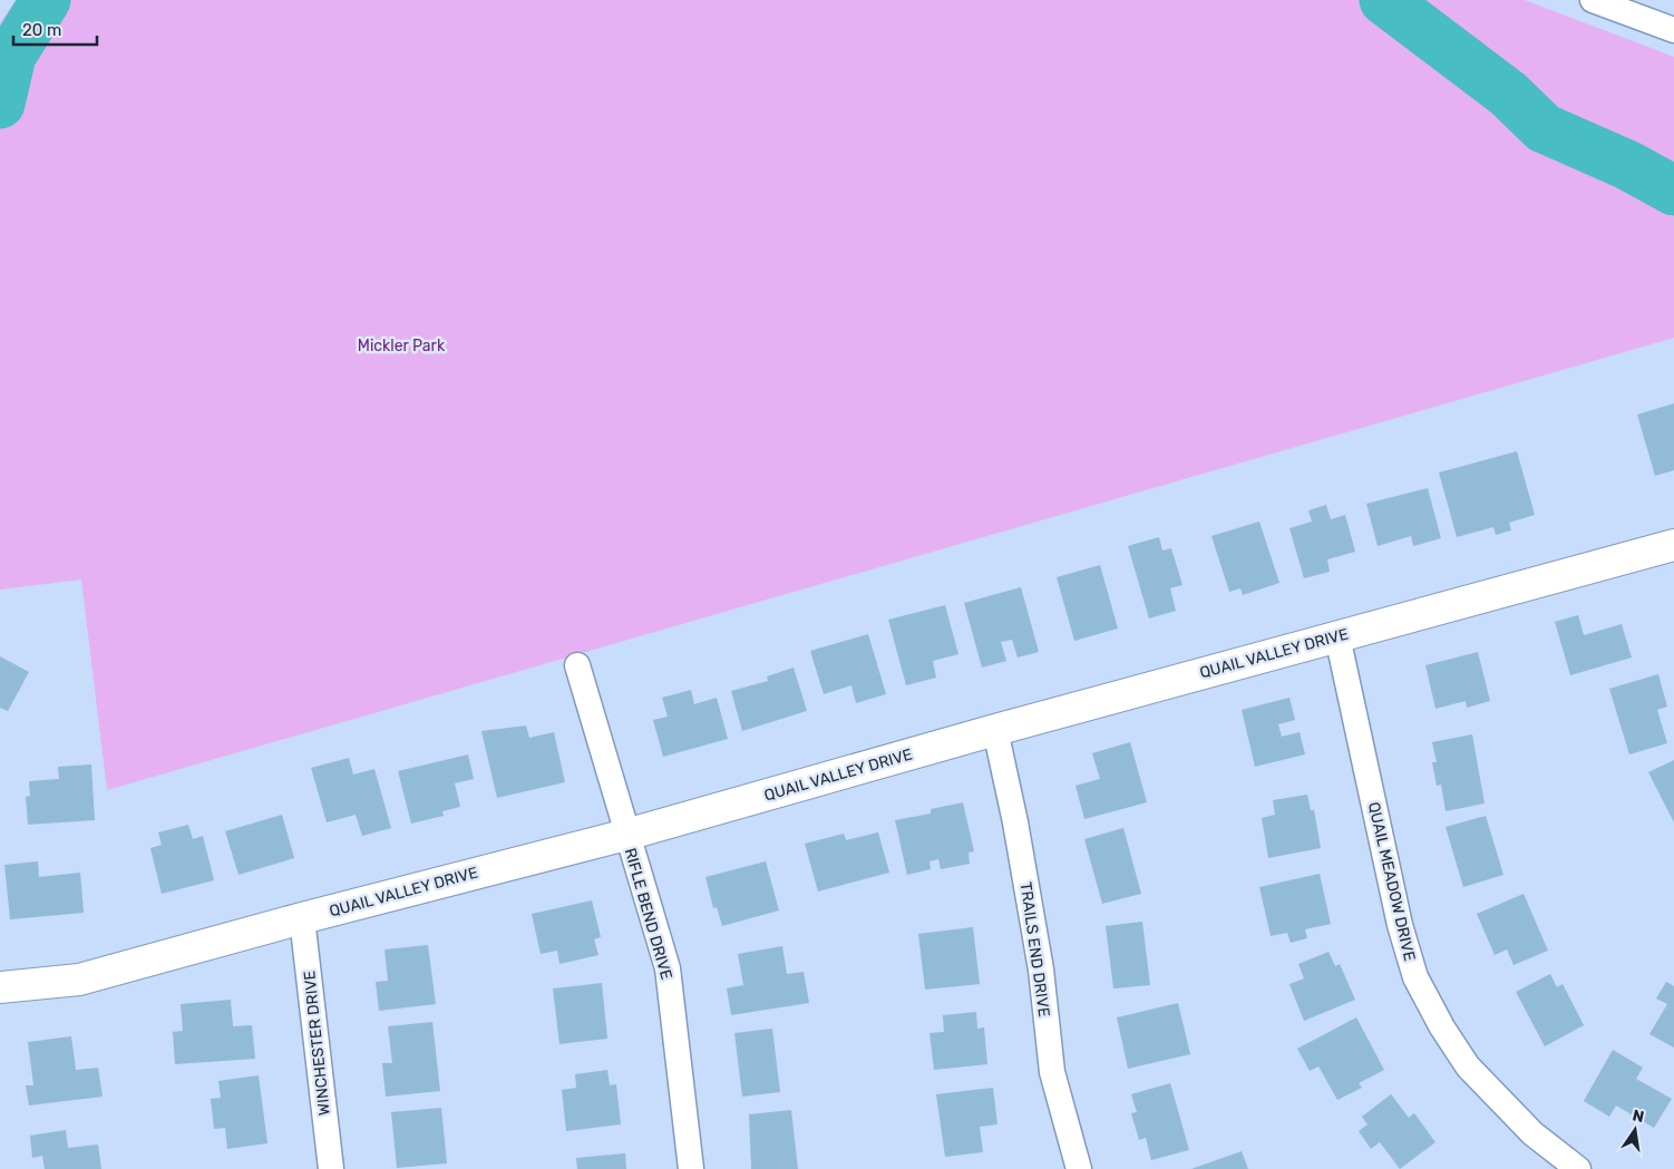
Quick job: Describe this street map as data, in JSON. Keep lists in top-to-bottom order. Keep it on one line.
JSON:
{"streets":{"street":["QUAIL VALLEY DRIVE","QUAIL MEADOW DRIVE","RIFLE BEND DRIVE","TRAILS END DRIVE","WINCHESTER DRIVE"]},"crossings":[["QUAIL VALLEY DRIVE","QUAIL MEADOW DRIVE"],["QUAIL VALLEY DRIVE","RIFLE BEND DRIVE"],["QUAIL VALLEY DRIVE","TRAILS END DRIVE"],["QUAIL VALLEY DRIVE","WINCHESTER DRIVE"]],"parks":["Mickler Park"],"scale_bar":"20 m","north":"top"}
